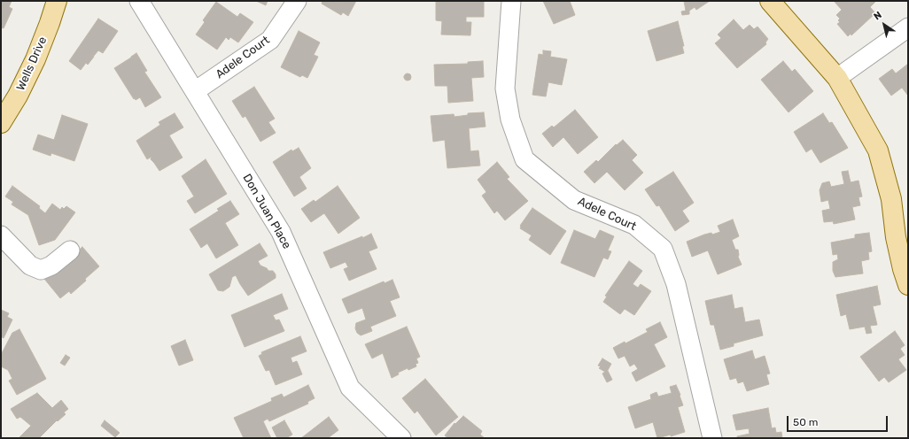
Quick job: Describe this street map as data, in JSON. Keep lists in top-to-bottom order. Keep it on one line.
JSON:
{"streets":{"main road":["Wells Drive"],"street":["Adele Court","Don Juan Place"]},"crossings":[["Adele Court","Don Juan Place"]],"scale_bar":"50 m","north":"top left"}
